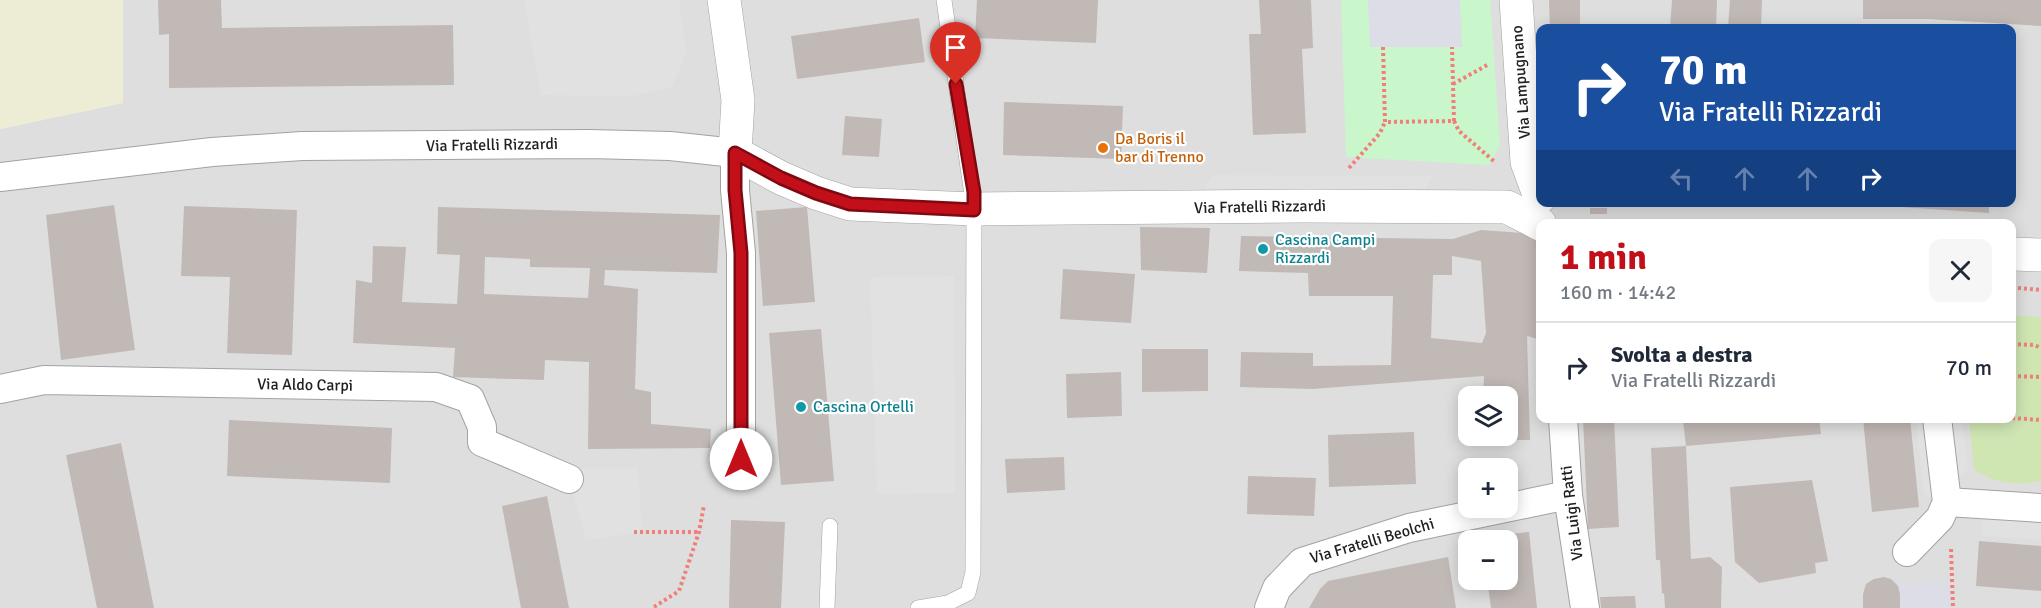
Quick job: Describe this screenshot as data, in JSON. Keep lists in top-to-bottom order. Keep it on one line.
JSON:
{"streets":{"street":["Via Lampugnano","Via Fratelli Rizzardi","Via Aldo Carpi","Via Luigi Ratti","Via Fratelli Beolchi"]},"crossings":[["Via Luigi Ratti","Via Fratelli Beolchi"]],"places":["Da Boris il bar di Trenno","Cascina Campi Rizzardi","Cascina Ortelli"],"page":{"turn":["70 m","Via Fratelli Rizzardi"],"heading":["1 min","160 m · 14:42"],"list":[{"name":"Svolta a destra","note":"Via Fratelli Rizzardi","value":"70 m"}],"map_buttons":["+","−"]}}
